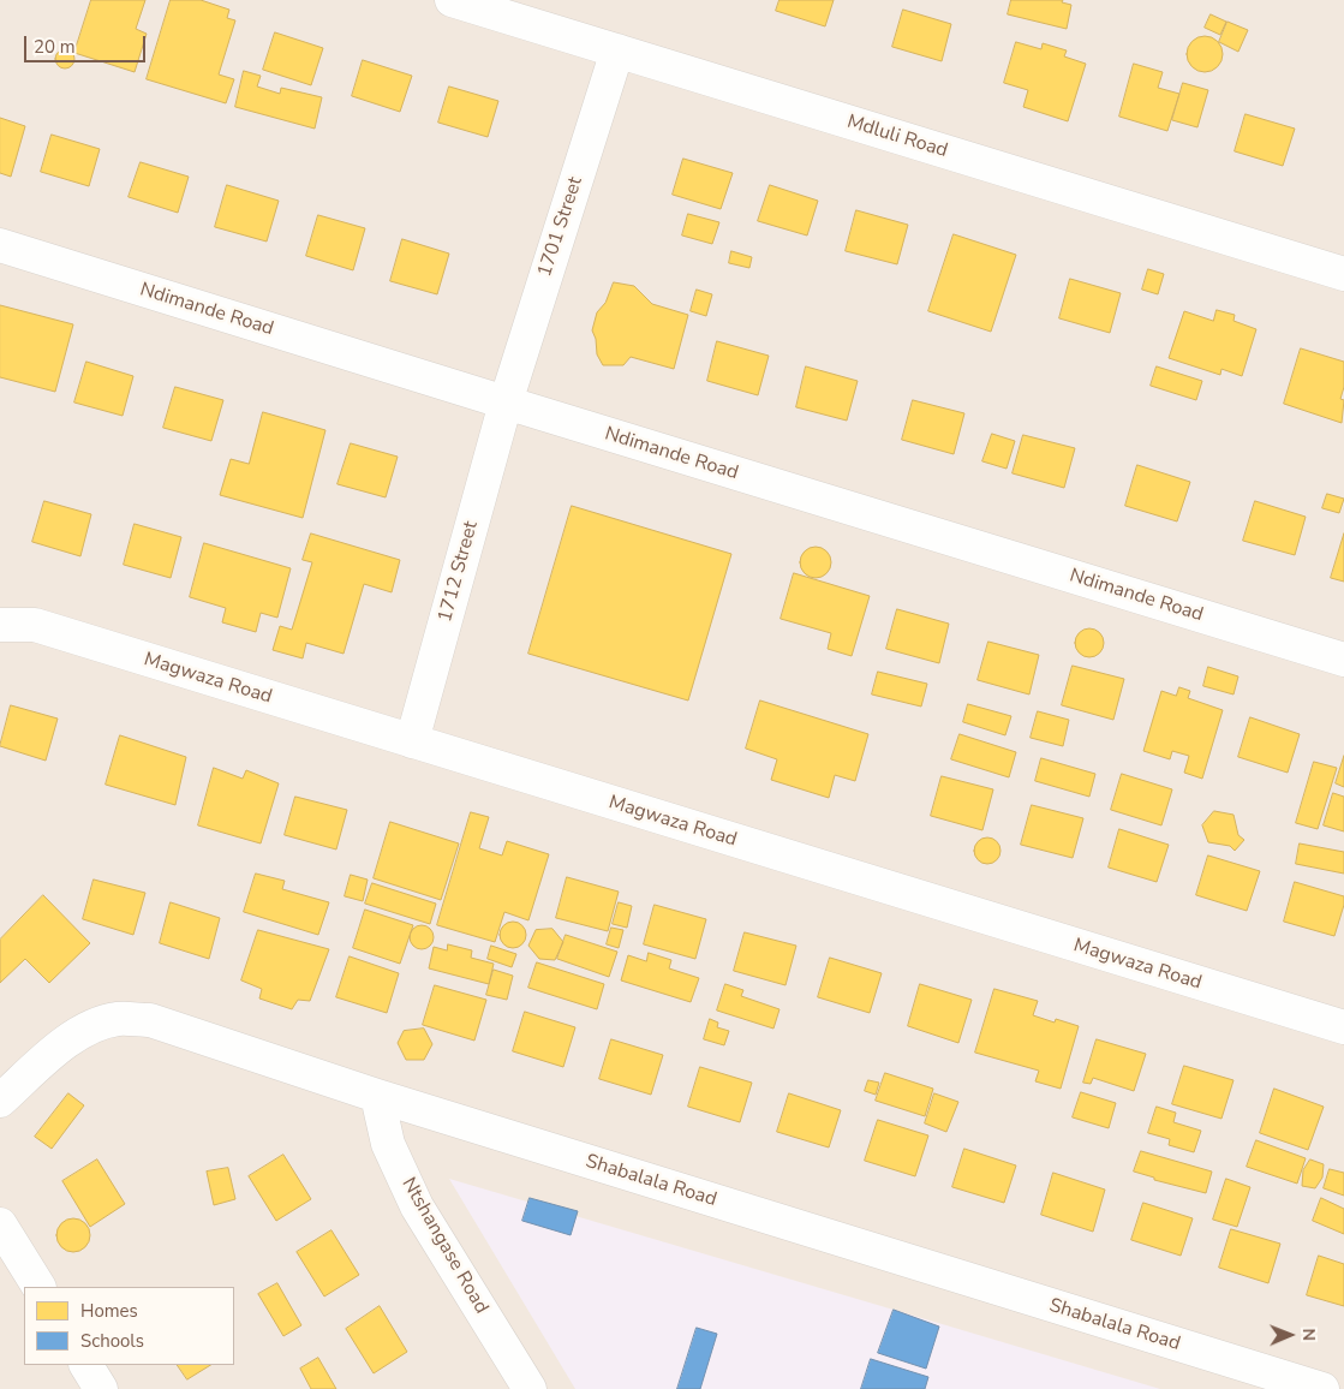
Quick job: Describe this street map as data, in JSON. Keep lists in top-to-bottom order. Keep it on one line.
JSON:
{"streets":{"street":["Mdluli Road","1701 Street","Ndimande Road","1712 Street","Magwaza Road","Shabalala Road","Ntshangase Road"]},"crossings":[["Mdluli Road","1701 Street"],["1701 Street","Ndimande Road"],["1701 Street","1712 Street"],["Ndimande Road","1712 Street"],["1712 Street","Magwaza Road"],["Shabalala Road","Ntshangase Road"]],"legend":["Homes","Schools"],"scale_bar":"20 m","north":"right"}
